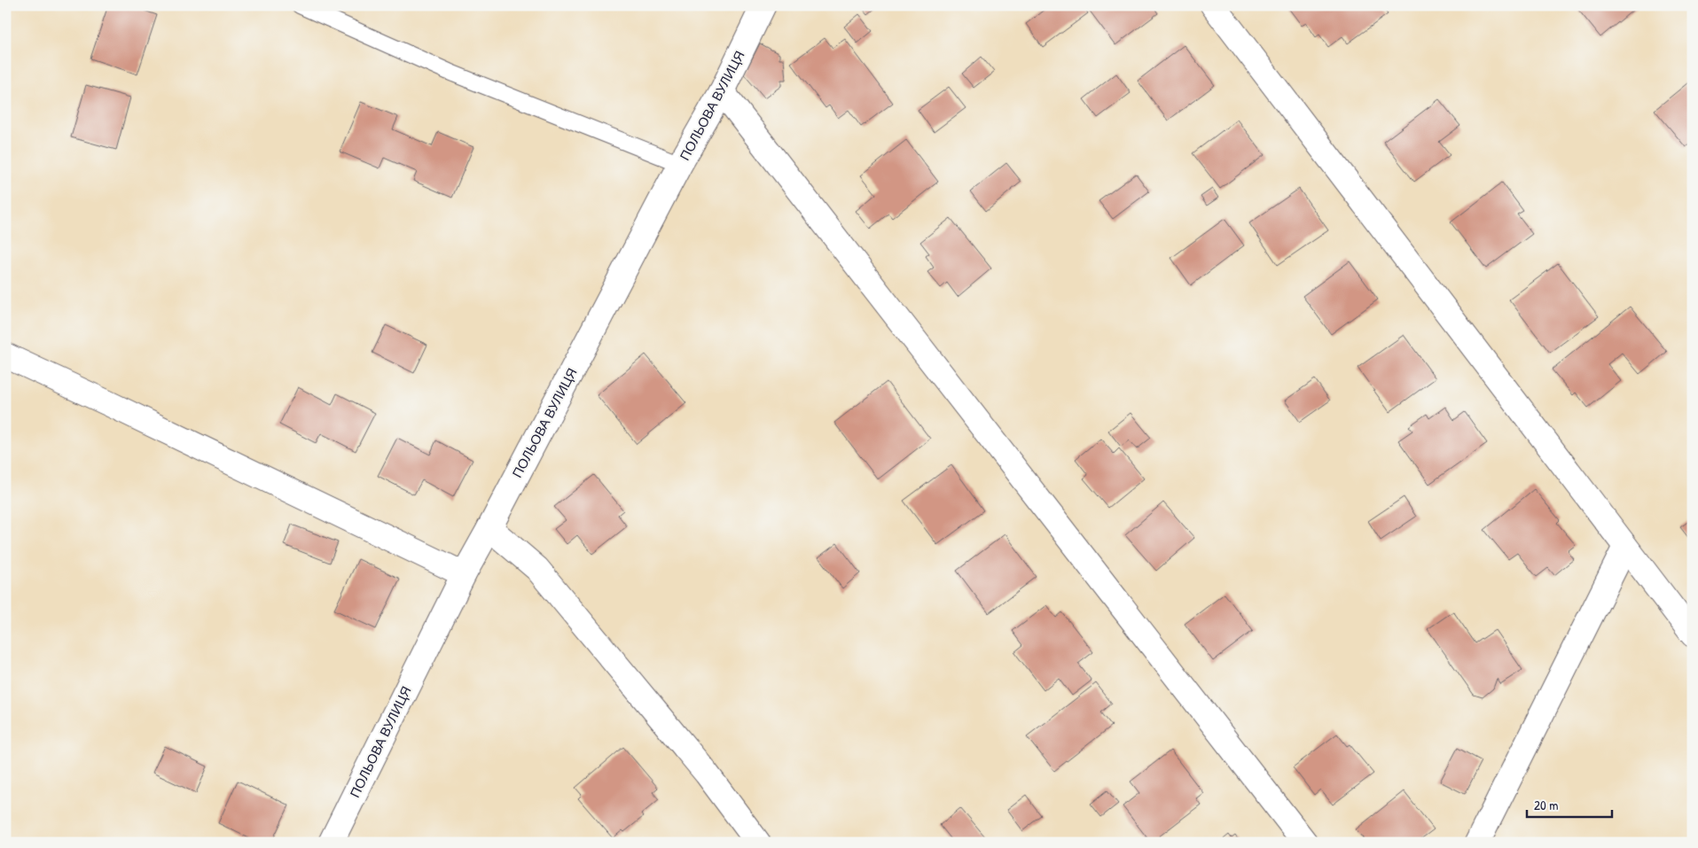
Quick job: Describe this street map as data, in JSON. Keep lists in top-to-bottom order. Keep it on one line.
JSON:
{"streets":{"street":["ПОЛЬОВА ВУЛИЦЯ"]},"scale_bar":"20 m"}
